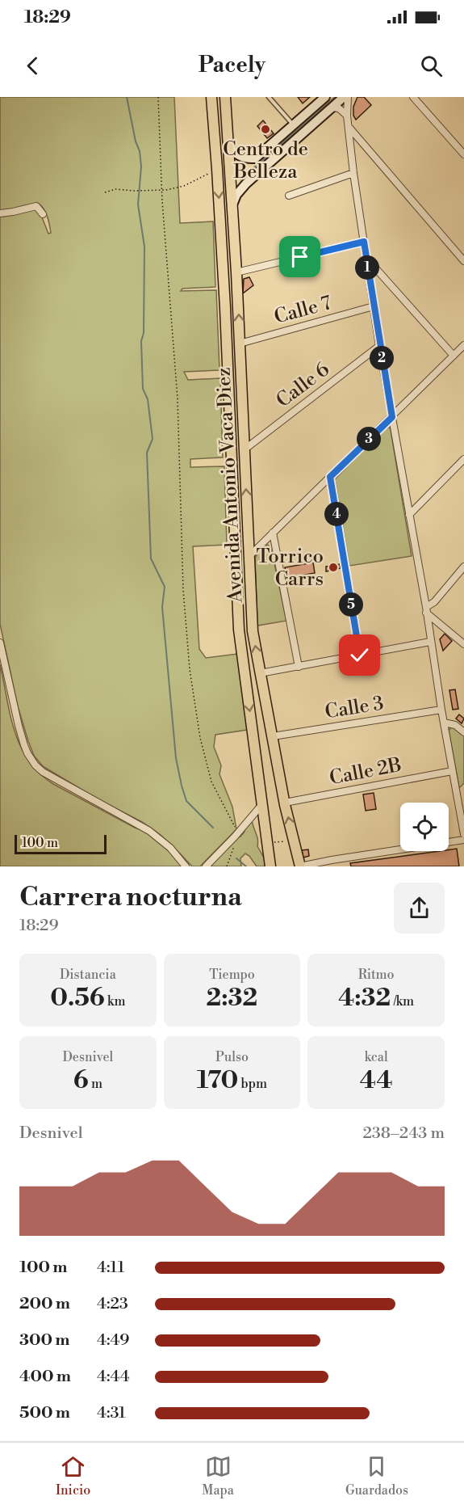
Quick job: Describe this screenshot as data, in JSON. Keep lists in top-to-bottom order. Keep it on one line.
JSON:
{"streets":{"highway":["Avenida Antonio Vaca Diez"],"street":["Calle 7","Calle 6","Calle 3","Calle 2B"]},"crossings":[["Calle 7","Avenida Antonio Vaca Diez"],["Calle 6","Avenida Antonio Vaca Diez"],["Avenida Antonio Vaca Diez","Calle 3"],["Avenida Antonio Vaca Diez","Calle 2B"]],"places":["Centro de Belleza","Torrico Carrs"],"scale_bar":"100 m","page":{"status":"18:29","header":"Pacely","pins":["1","2","3","4","5"],"scale":"100 m","heading":["Carrera nocturna","18:29"],"stats":[["Distancia","0.56 km"],["Tiempo","2:32"],["Ritmo","4:32 /km"],["Desnivel","6 m"],["Pulso","170 bpm"],["kcal","44"]],"chart":["Desnivel","238–243 m"],"list":[{"name":"100 m","note":"4:11"},{"name":"200 m","note":"4:23"},{"name":"300 m","note":"4:49"},{"name":"400 m","note":"4:44"},{"name":"500 m","note":"4:31"}],"tabs":["Inicio","Mapa","Guardados"]}}
